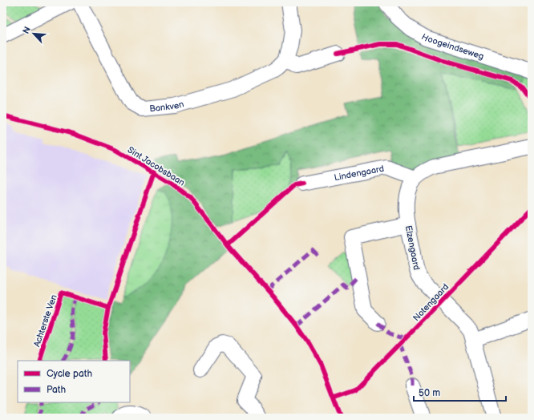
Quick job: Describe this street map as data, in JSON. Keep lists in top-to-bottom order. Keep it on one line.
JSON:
{"streets":{"street":["Hoogeindseweg","Bankven","Lindengaard","Elzengaard"],"cycle path":["Sint Jacobsbaan","Notengaard","Achterste Ven"]},"crossings":[["Lindengaard","Elzengaard"]],"legend":["Cycle path","Path"],"scale_bar":"50 m","north":"top left"}
